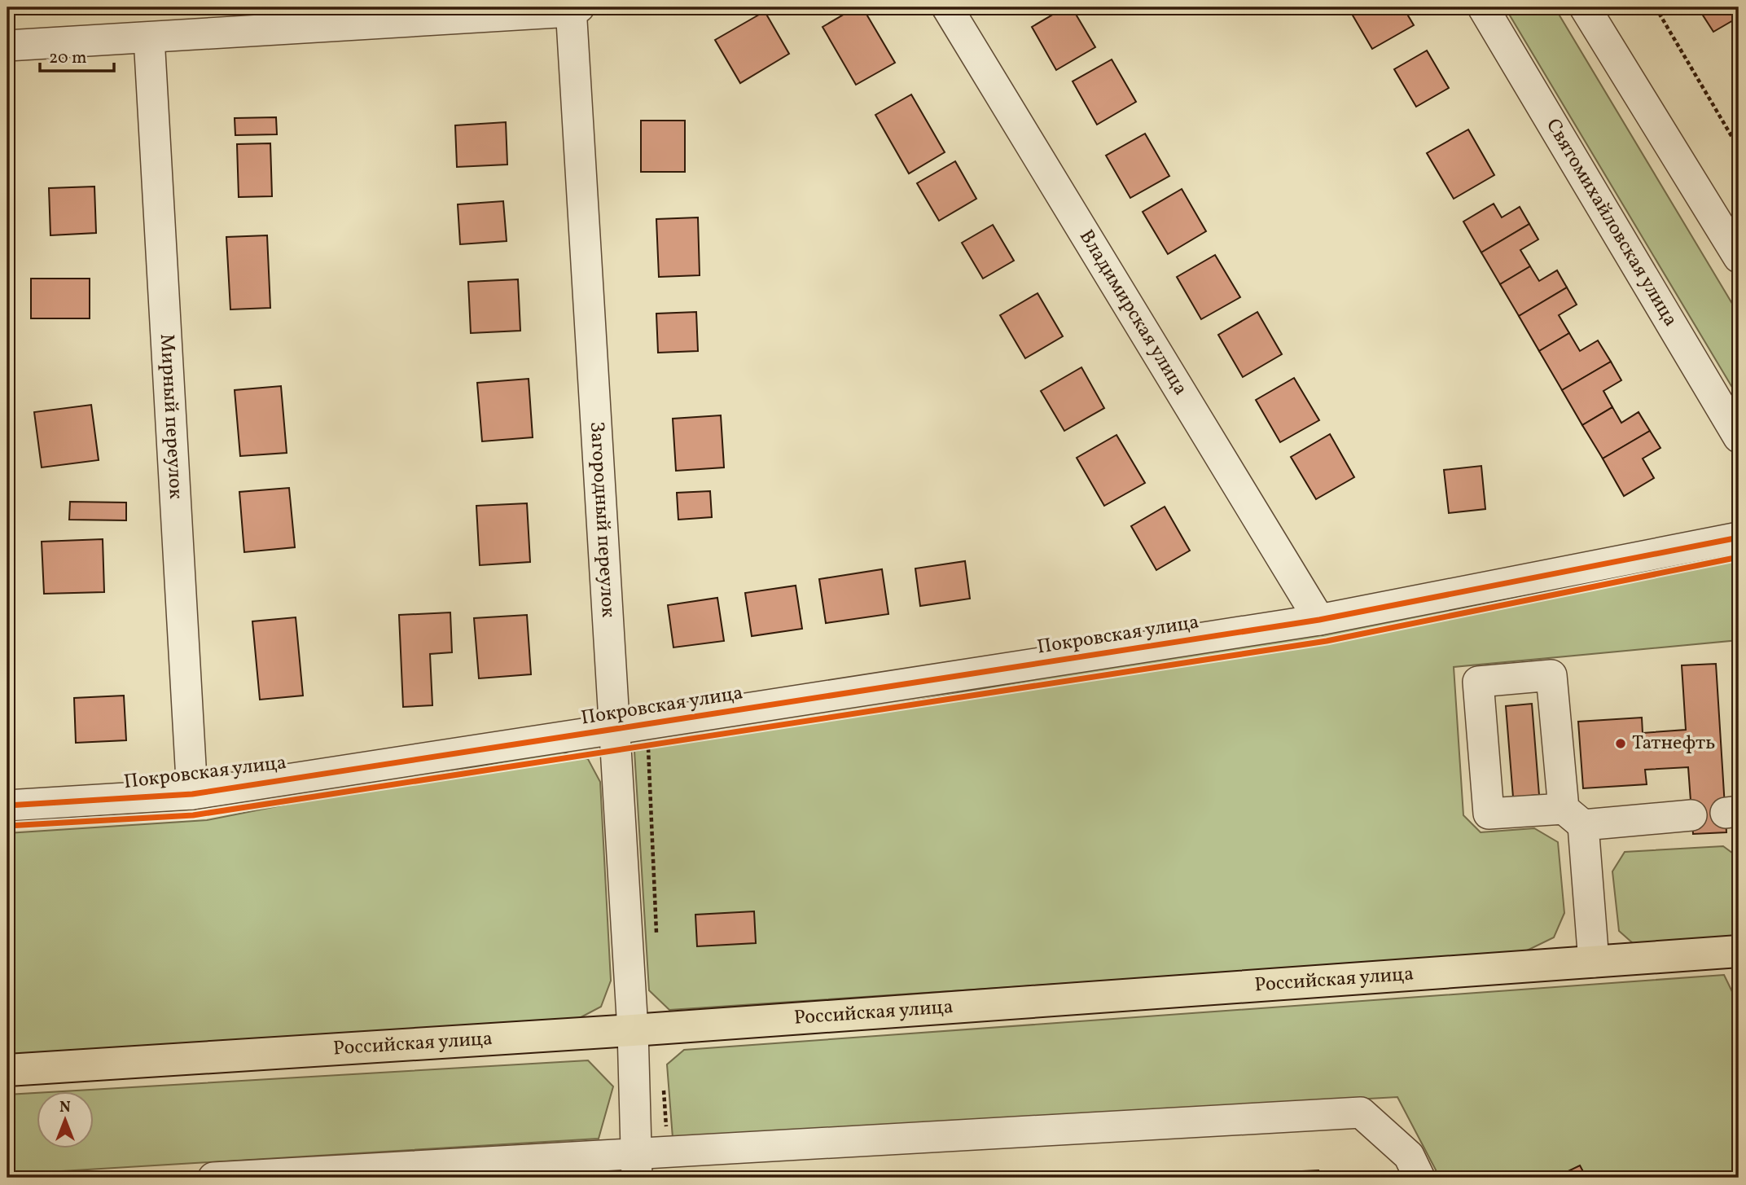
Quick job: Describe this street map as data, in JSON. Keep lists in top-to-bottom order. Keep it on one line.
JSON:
{"streets":{"main road":["Российская улица"],"street":["Святомихайловская улица","Владимирская улица","Мирный переулок","Загородный переулок","Покровская улица"]},"crossings":[["Владимирская улица","Покровская улица"],["Мирный переулок","Покровская улица"],["Загородный переулок","Покровская улица"],["Загородный переулок","Российская улица"]],"places":["Татнефть"],"scale_bar":"20 m","north":"top"}
